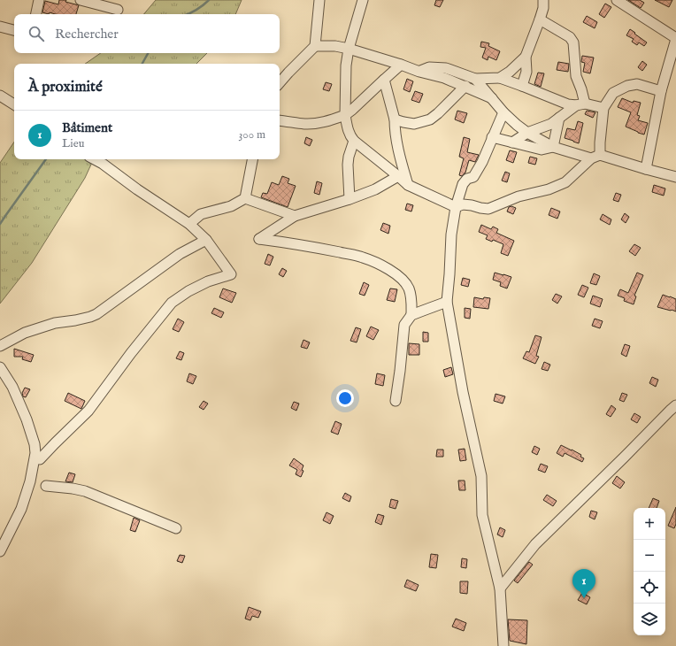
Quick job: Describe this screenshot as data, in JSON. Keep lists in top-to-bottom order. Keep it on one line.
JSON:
{"page":{"search":"Rechercher","heading":"À proximité","list":[{"mark":"1","name":"Bâtiment","note":"Lieu","value":"300 m"}],"map_buttons":["+","−"],"pins":"1"}}
